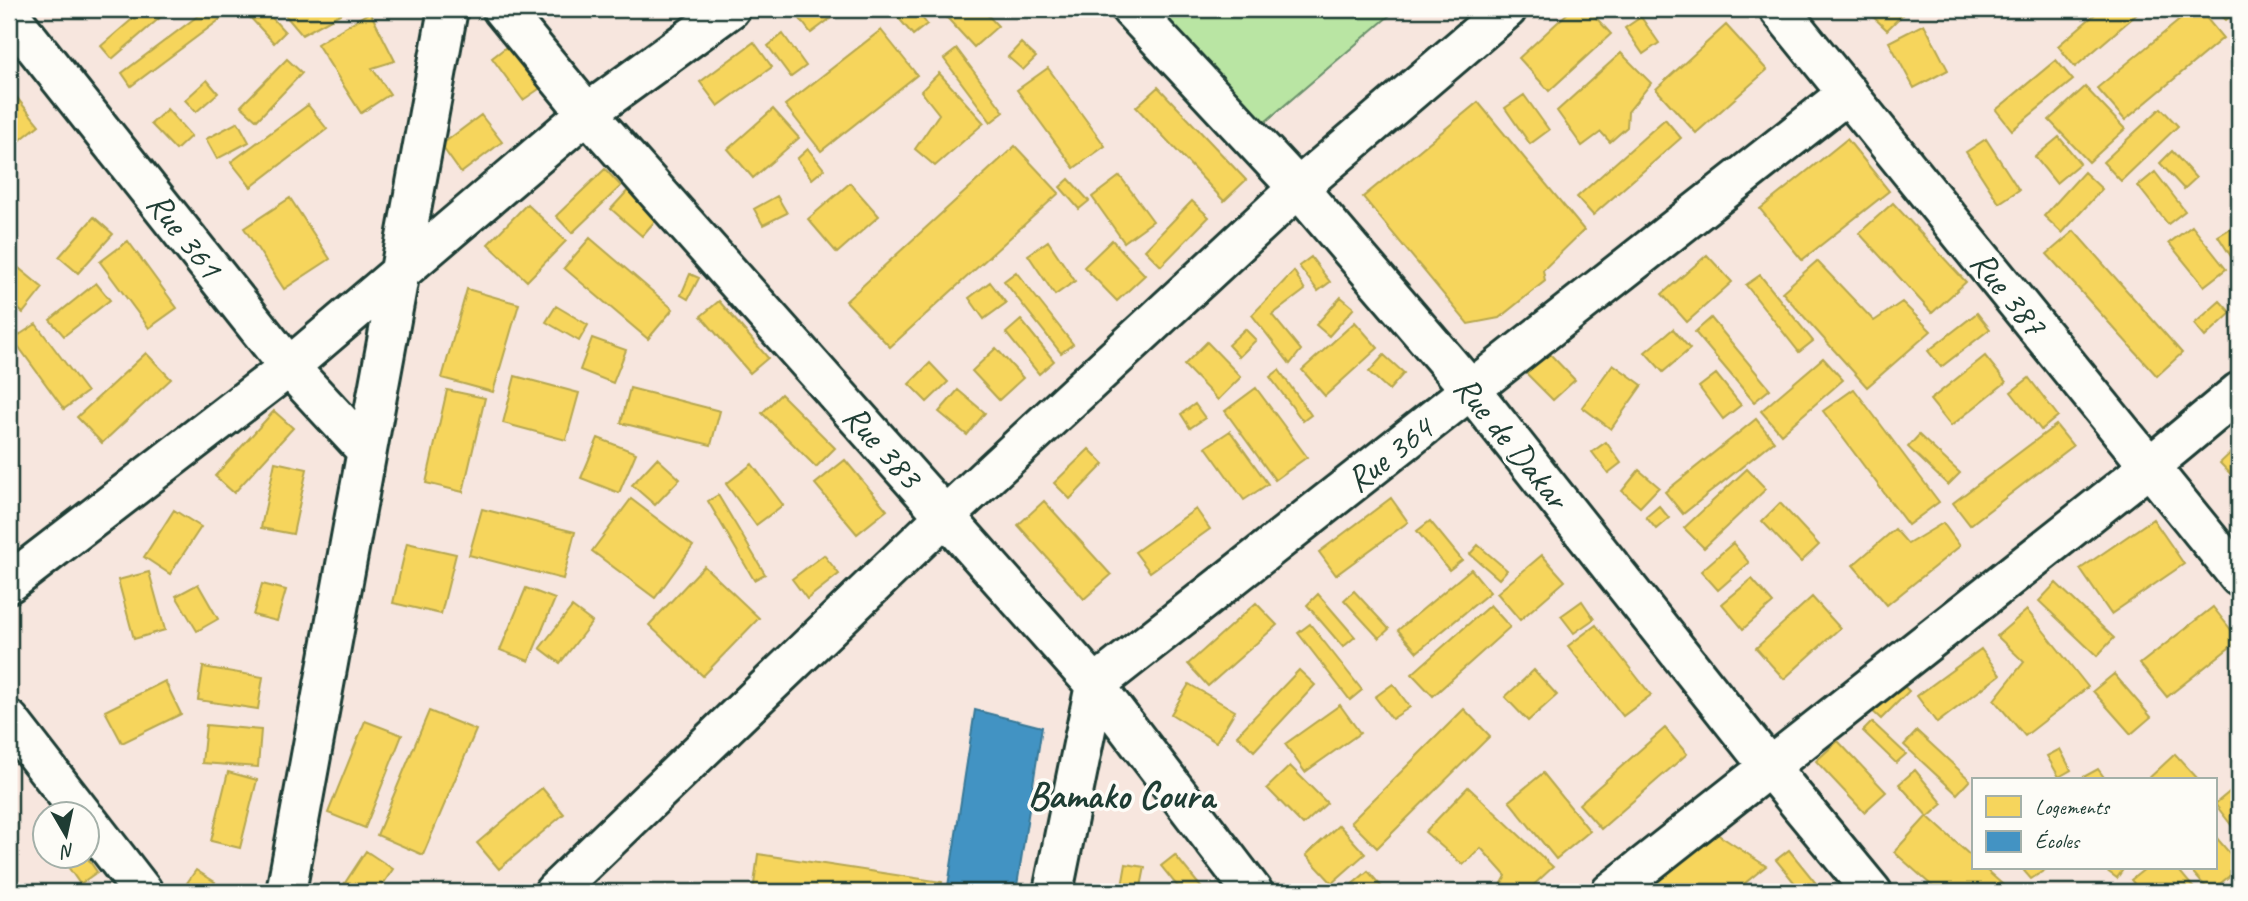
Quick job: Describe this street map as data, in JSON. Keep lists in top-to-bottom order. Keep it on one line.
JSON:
{"streets":{"street":["Rue 361","Rue 387","Rue de Dakar","Rue 383","Rue 364"]},"crossings":[["Rue 387","Rue 364"],["Rue de Dakar","Rue 364"],["Rue 383","Rue 364"]],"districts":["Bamako Coura"],"legend":["Logements","Écoles"],"north":"bottom"}
